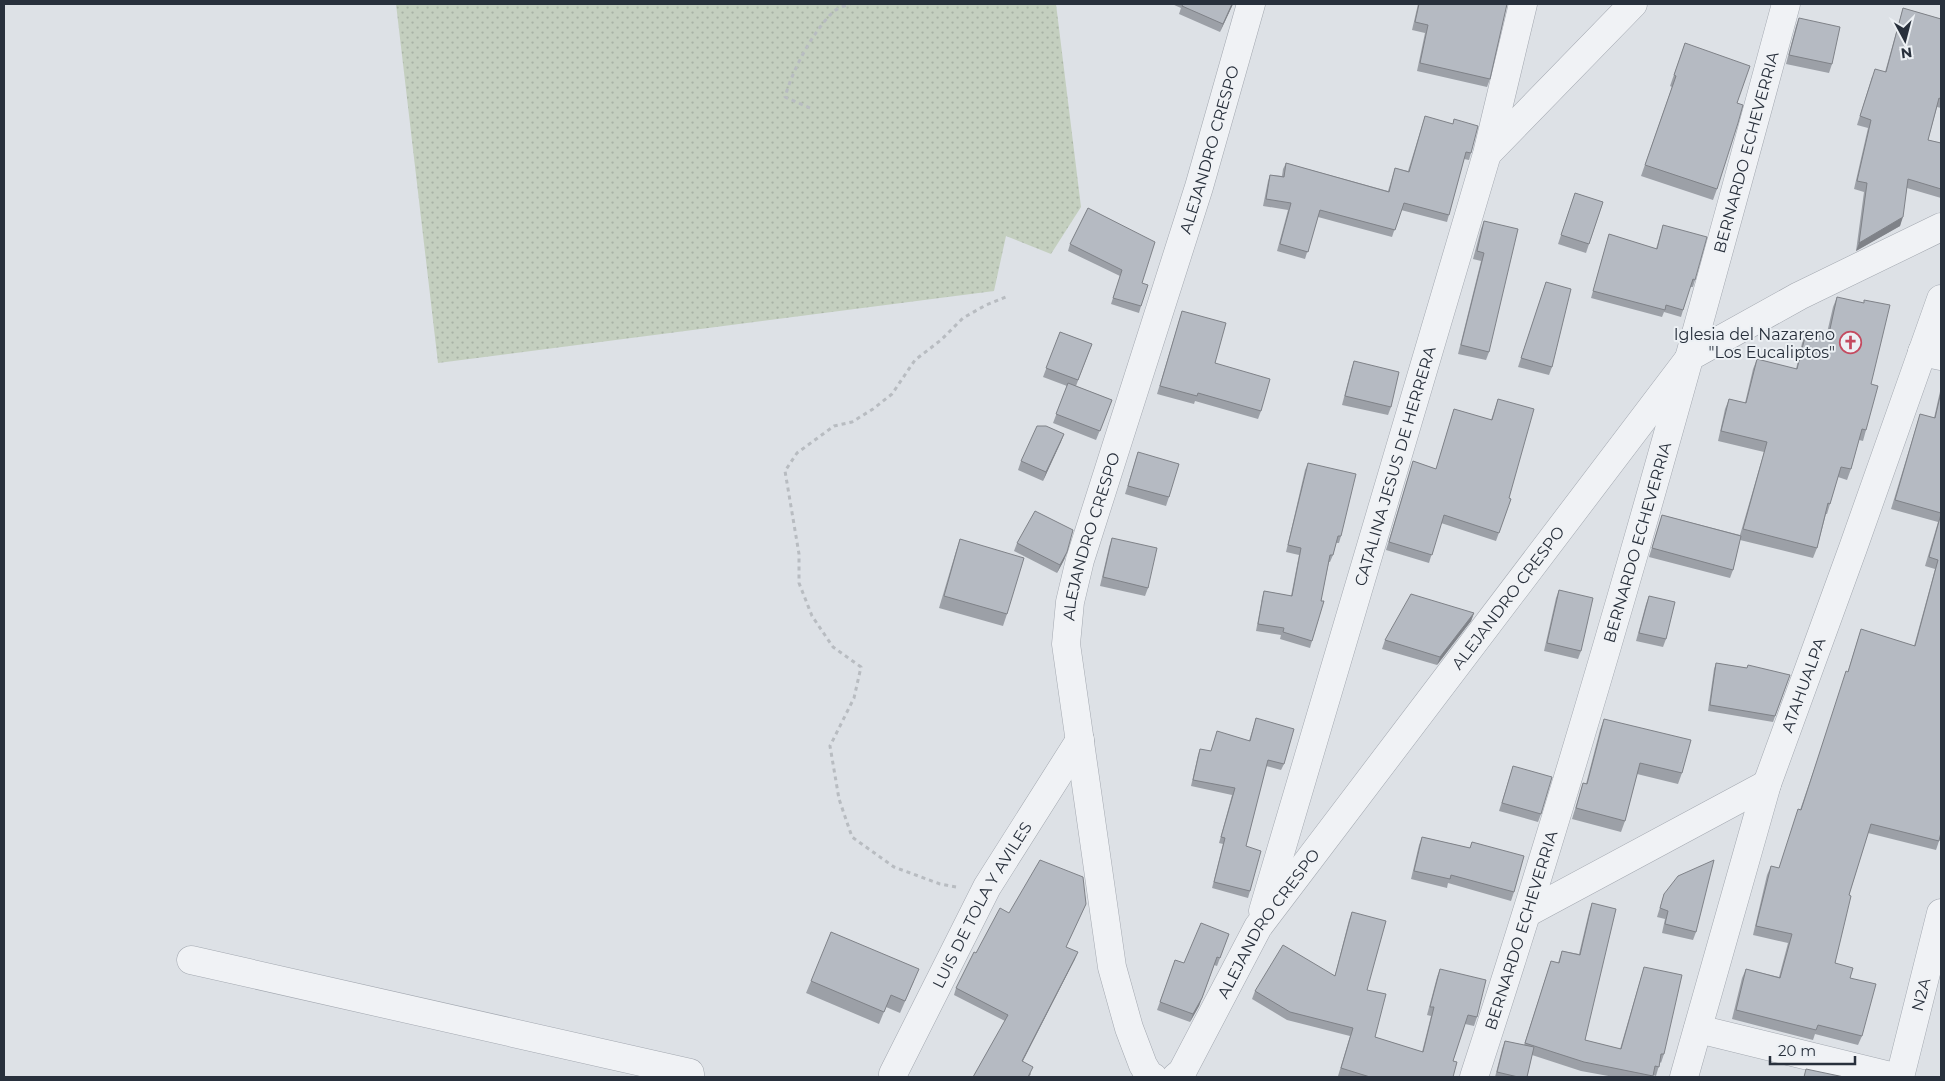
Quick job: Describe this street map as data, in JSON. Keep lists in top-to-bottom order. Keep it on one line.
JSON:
{"streets":{"street":["ALEJANDRO CRESPO","BERNARDO ECHEVERRIA","CATALINA JESUS DE HERRERA","ATAHUALPA","LUIS DE TOLA Y AVILES","N2A"]},"crossings":[["ALEJANDRO CRESPO","BERNARDO ECHEVERRIA"],["ALEJANDRO CRESPO","CATALINA JESUS DE HERRERA"],["ALEJANDRO CRESPO","LUIS DE TOLA Y AVILES"]],"places":{"church":["Iglesia del Nazareno \"Los Eucaliptos\""]},"scale_bar":"20 m","north":"bottom"}
